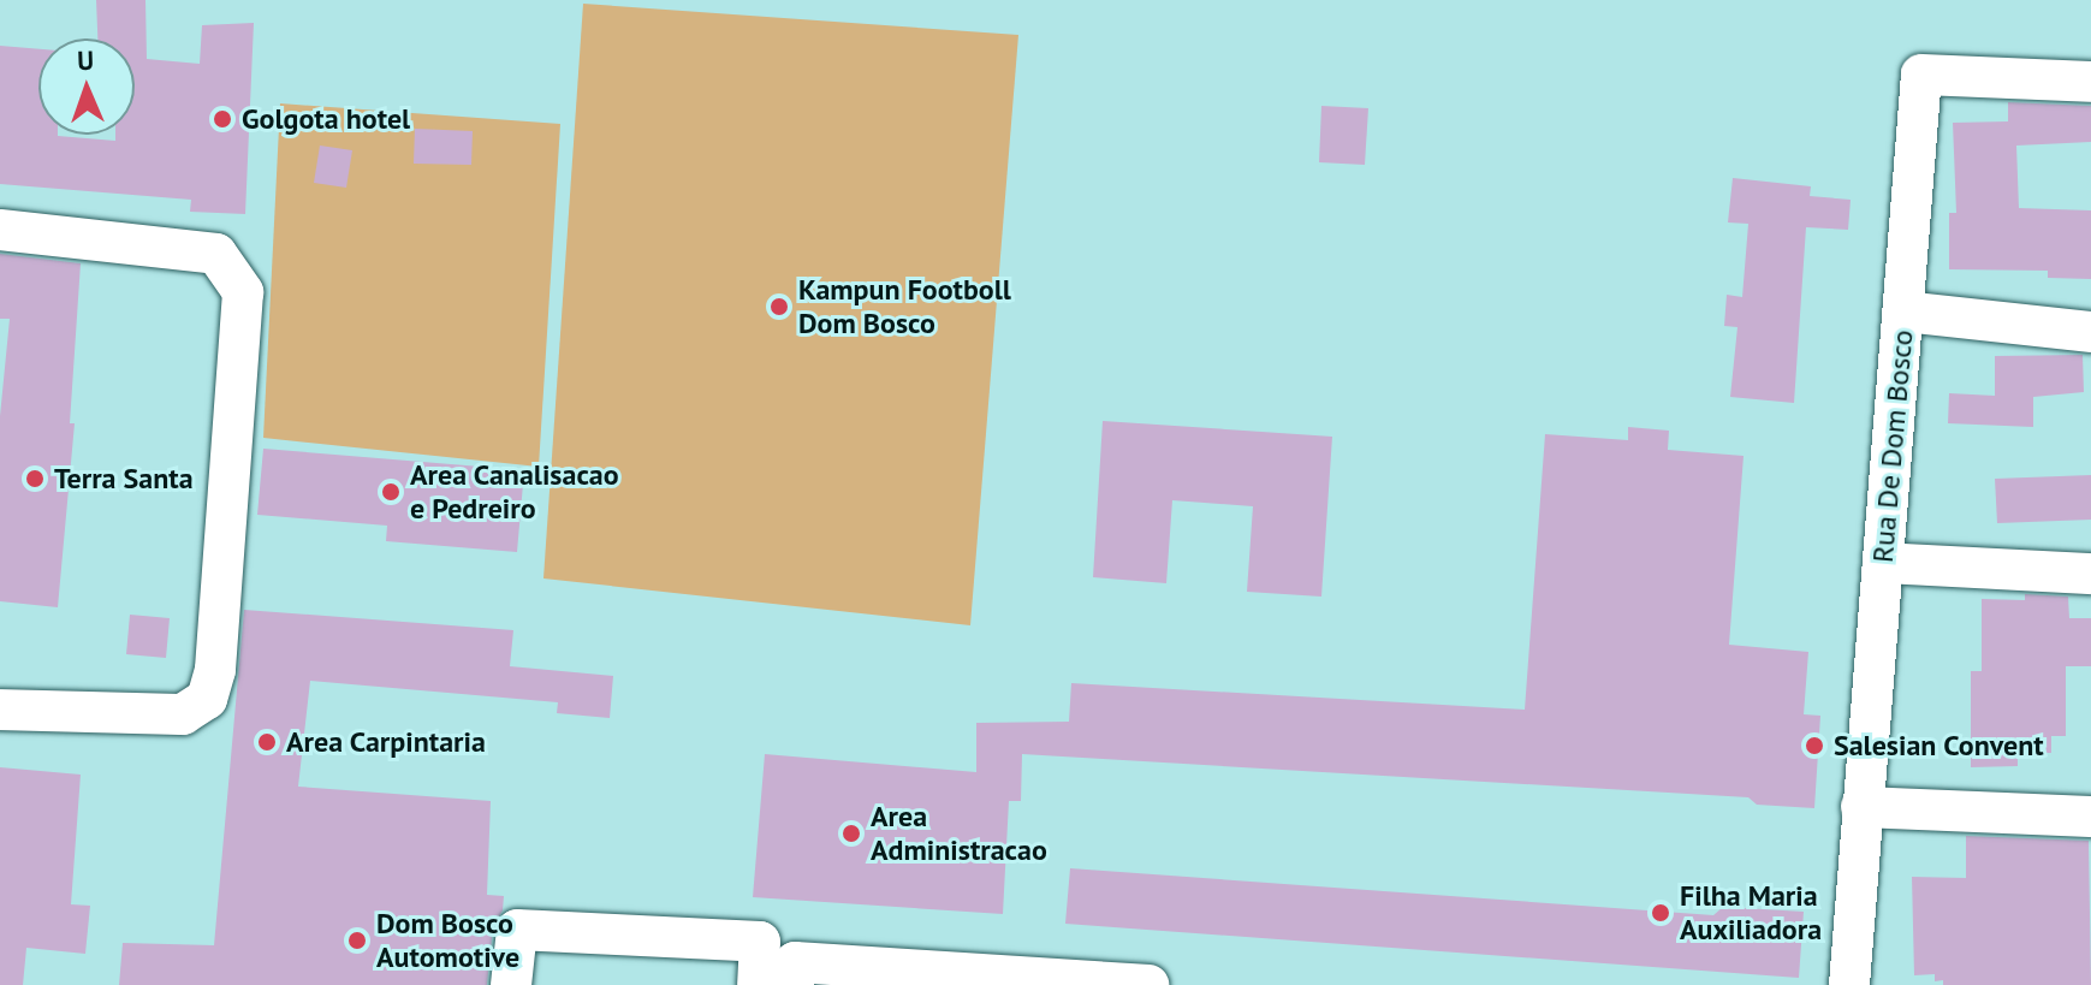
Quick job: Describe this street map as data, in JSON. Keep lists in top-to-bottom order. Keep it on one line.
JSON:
{"streets":{"street":["Rua De Dom Bosco"]},"places":["Golgota hotel","Kampun Footboll Dom Bosco","Terra Santa","Area Canalisacao e Pedreiro","Area Carpintaria","Salesian Convent","Area Administracao","Filha Maria Auxiliadora","Dom Bosco Automotive"],"north":"top"}
